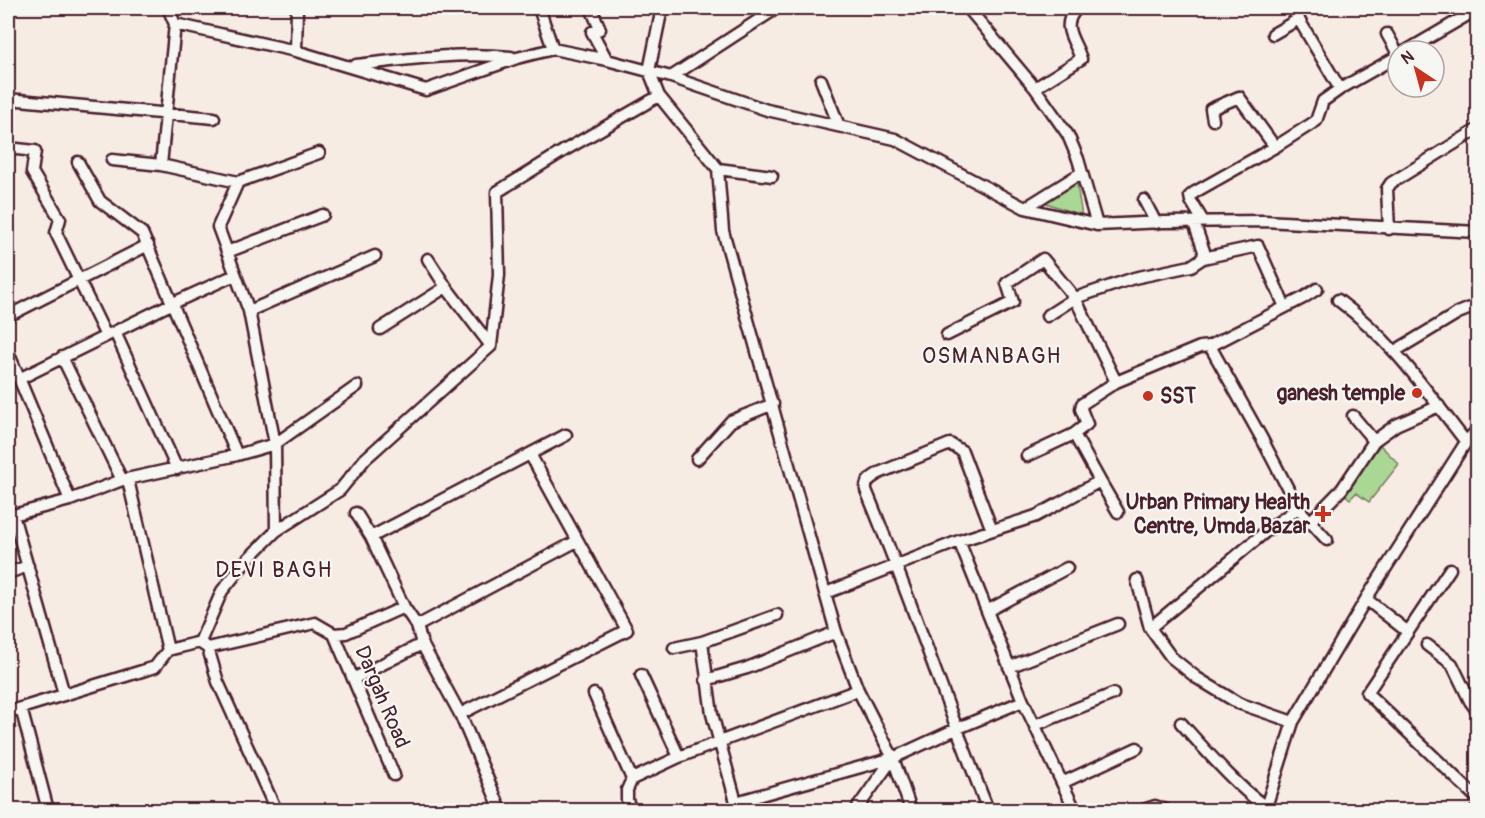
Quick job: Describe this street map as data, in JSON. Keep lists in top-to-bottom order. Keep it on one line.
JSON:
{"streets":{"street":["Dargah Road"]},"districts":["OSMANBAGH","DEVI BAGH"],"places":{"other":["ganesh temple","SST"],"health":["Urban Primary Health Centre, Umda Bazar"]},"north":"top left"}
